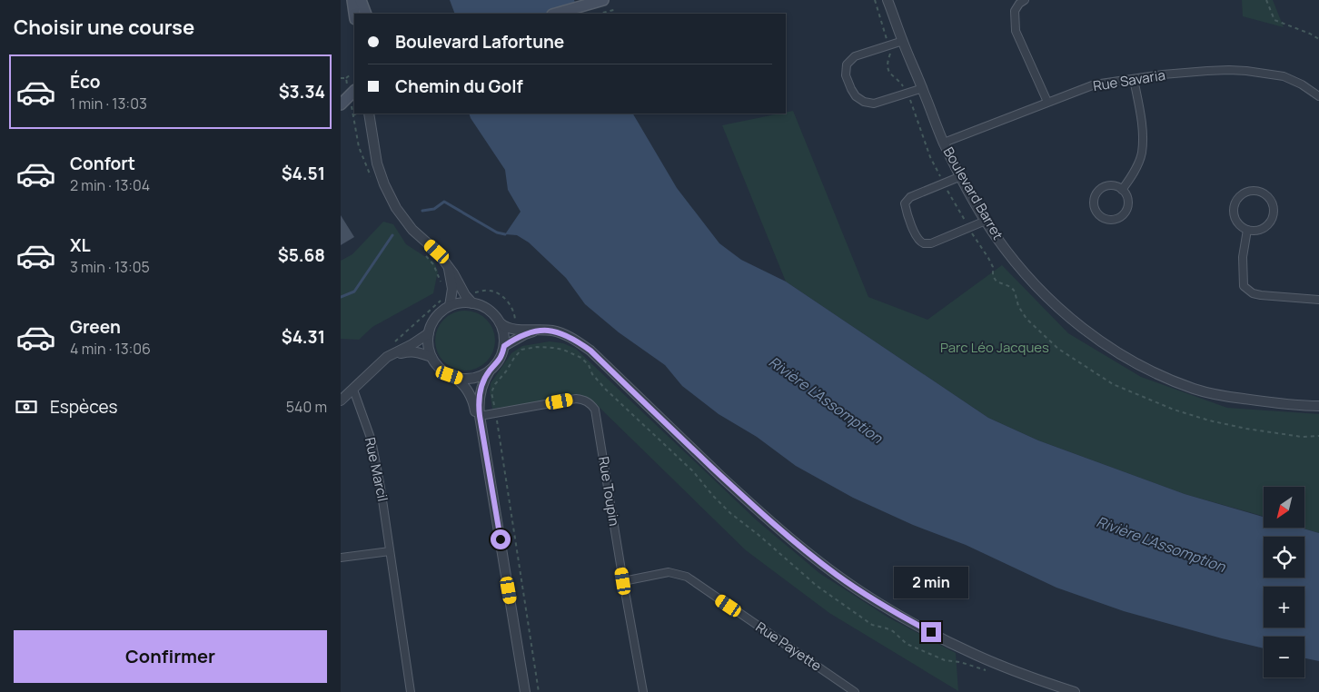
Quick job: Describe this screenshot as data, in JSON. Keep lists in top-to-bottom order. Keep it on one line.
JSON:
{"streets":{"street":["Rue Savaria","Boulevard Barret","Rue Marcil","Rue Toupin","Rue Payette"]},"crossings":[["Rue Savaria","Boulevard Barret"],["Rue Toupin","Rue Payette"]],"water":["Rivière L'Assomption"],"parks":["Parc Léo Jacques"],"north":"bottom left","page":{"heading":"Choisir une course","banner":["Boulevard Lafortune","Chemin du Golf"],"list":[{"name":"Éco","note":"1 min · 13:03","value":"$3.34"},{"name":"Confort","note":"2 min · 13:04","value":"$4.51"},{"name":"XL","note":"3 min · 13:05","value":"$5.68"},{"name":"Green","note":"4 min · 13:06","value":"$4.31"}],"pay":["Espèces","540 m"],"map_buttons":["+","−"],"bubble":"2 min","buttons":"Confirmer"}}
